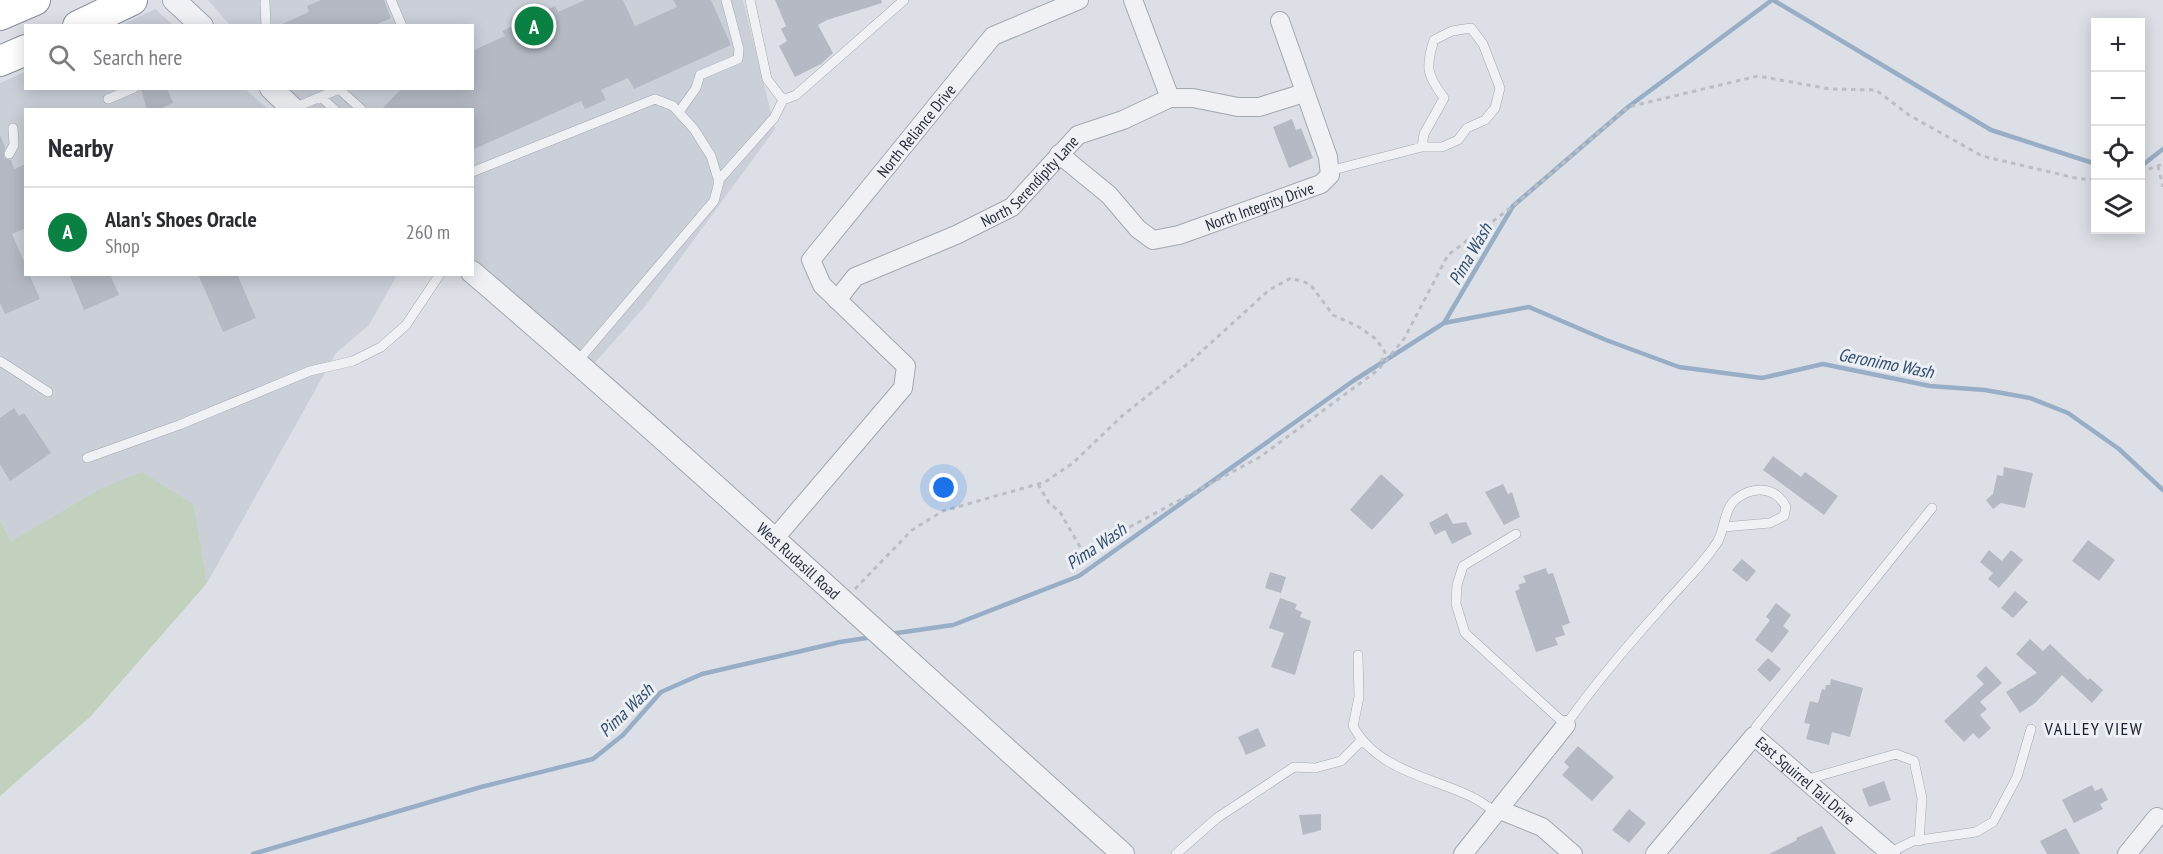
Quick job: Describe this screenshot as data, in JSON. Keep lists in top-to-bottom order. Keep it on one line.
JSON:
{"streets":{"street":["North Reliance Drive","North Serendipity Lane","North Integrity Drive","West Rudasill Road","East Squirrel Tail Drive"]},"crossings":[["North Reliance Drive","North Serendipity Lane"],["North Serendipity Lane","North Integrity Drive"]],"districts":["VALLEY VIEW"],"water":["Pima Wash","Geronimo Wash"],"page":{"pins":"A","map_buttons":["+","−"],"search":"Search here","heading":"Nearby","list":[{"mark":"A","name":"Alan's Shoes Oracle","note":"Shop","value":"260 m"}]}}
